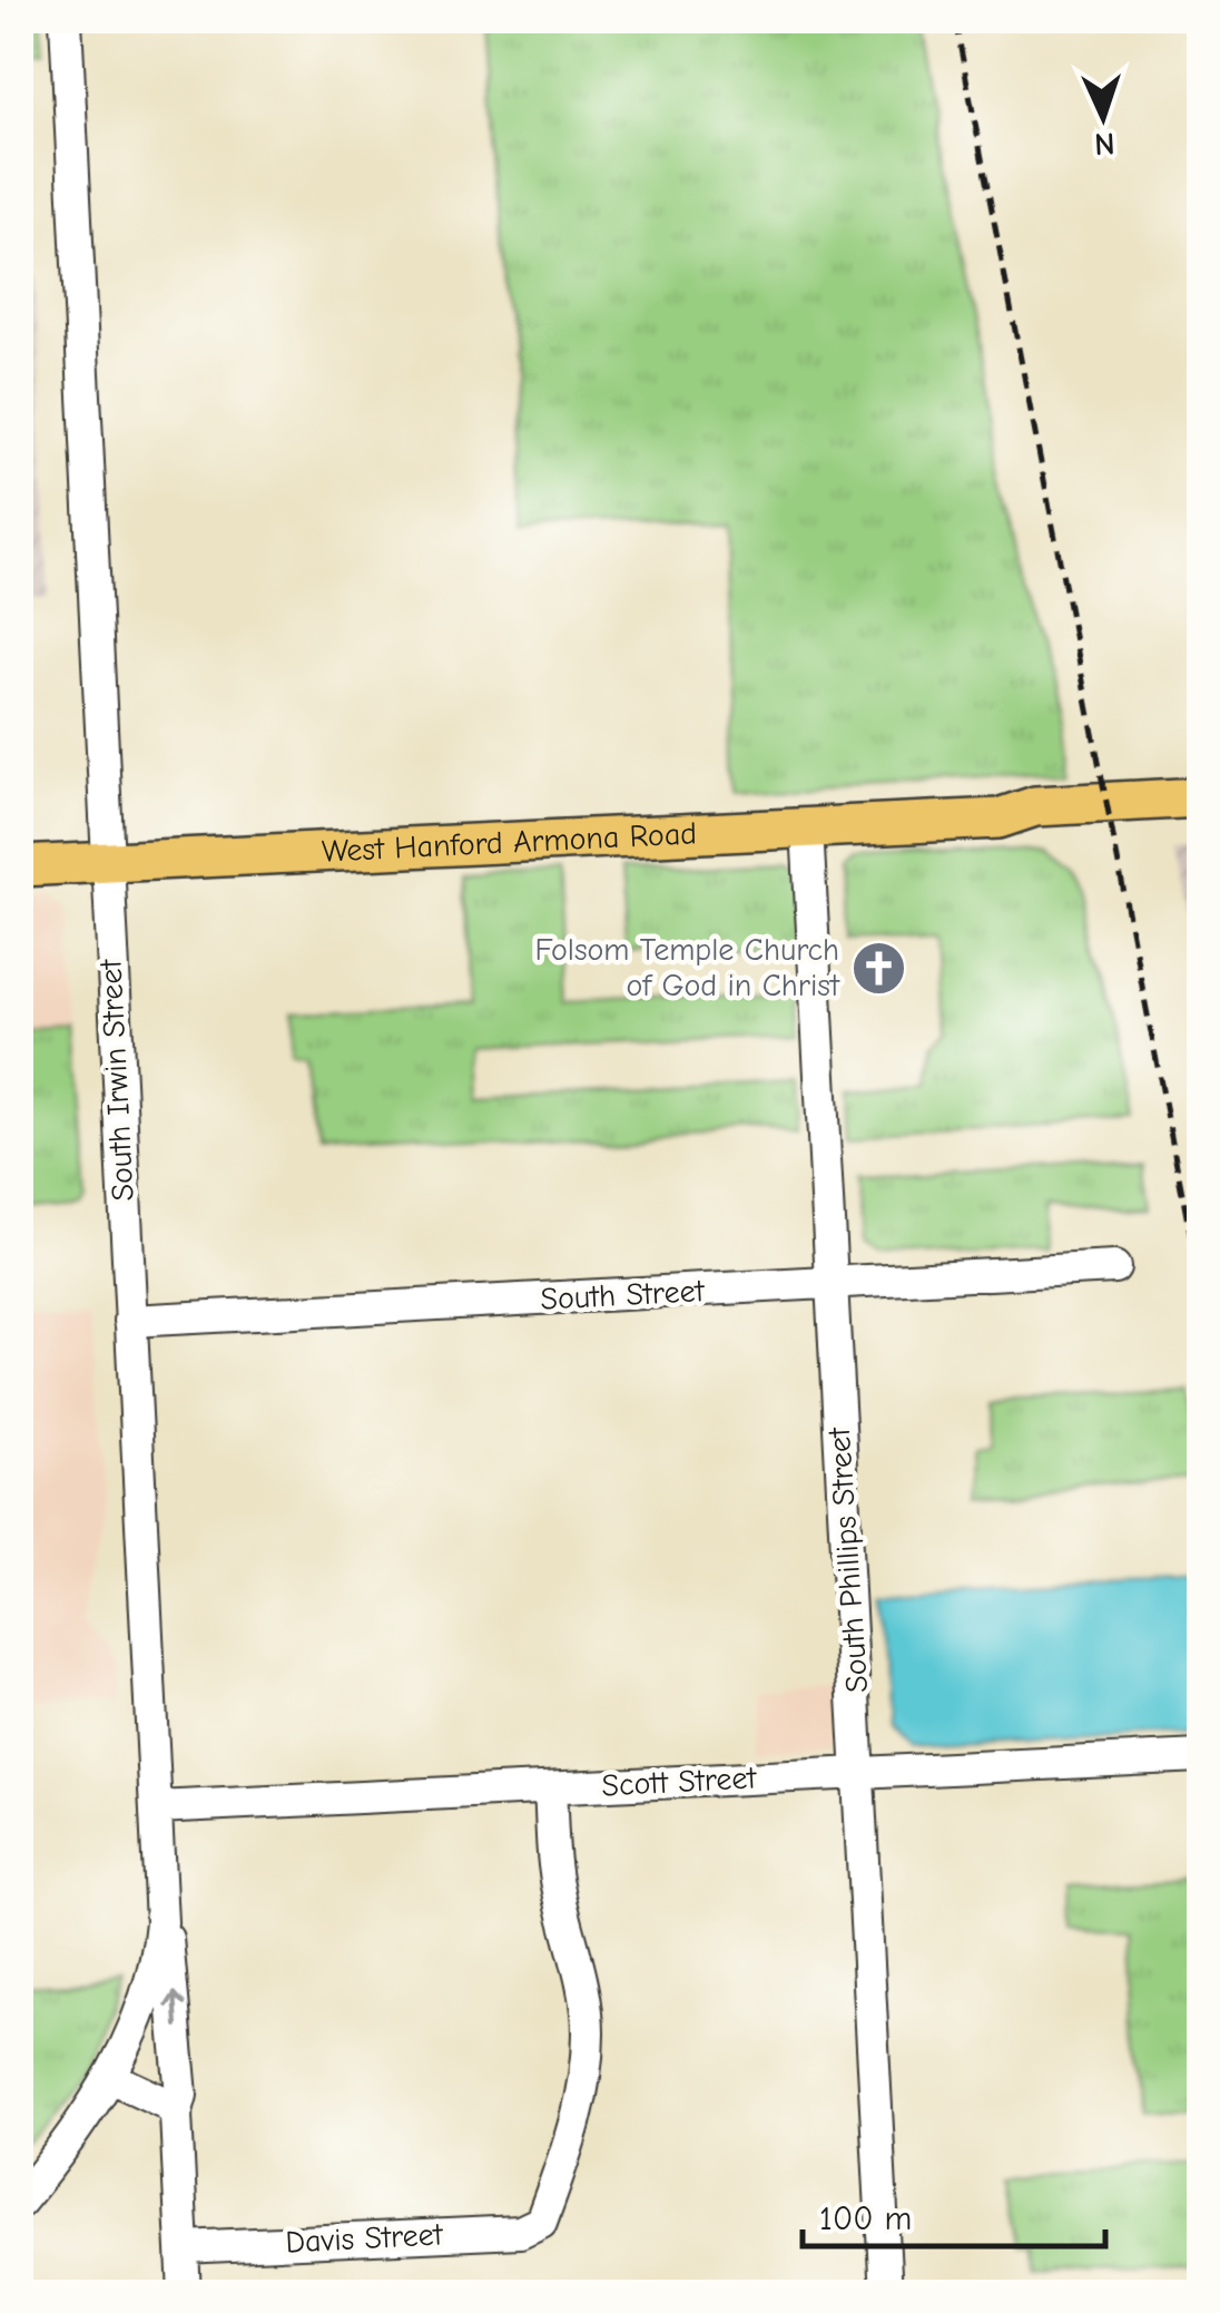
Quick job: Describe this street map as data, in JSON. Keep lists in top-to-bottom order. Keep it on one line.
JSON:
{"streets":{"main road":["West Hanford Armona Road"],"street":["South Irwin Street","South Street","South Phillips Street","Scott Street","Davis Street"]},"crossings":[["West Hanford Armona Road","South Irwin Street"],["West Hanford Armona Road","South Phillips Street"],["South Irwin Street","South Street"],["South Irwin Street","Scott Street"],["South Street","South Phillips Street"],["South Phillips Street","Scott Street"],["Scott Street","Davis Street"]],"places":{"church":["Folsom Temple Church of God in Christ"]},"scale_bar":"100 m","north":"bottom"}
